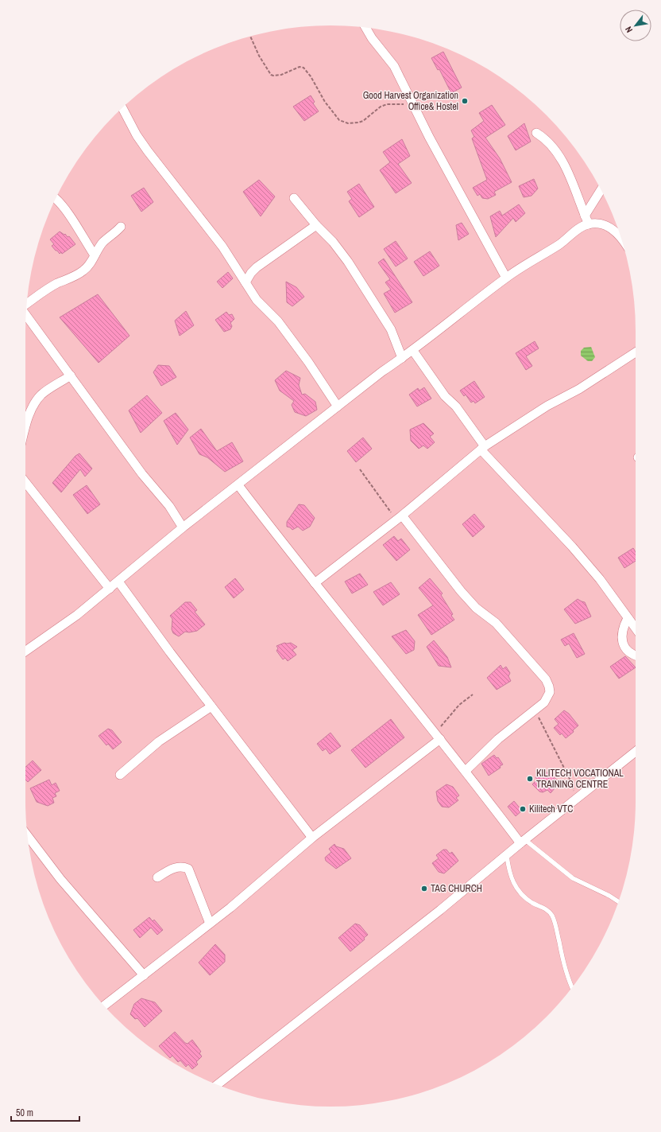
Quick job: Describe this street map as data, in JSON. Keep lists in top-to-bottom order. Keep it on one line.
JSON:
{"places":["Good Harvest Organization Office& Hostel","KILITECH VOCATIONAL TRAINING CENTRE","Kilitech VTC","TAG CHURCH"],"scale_bar":"50 m","north":"bottom left"}
